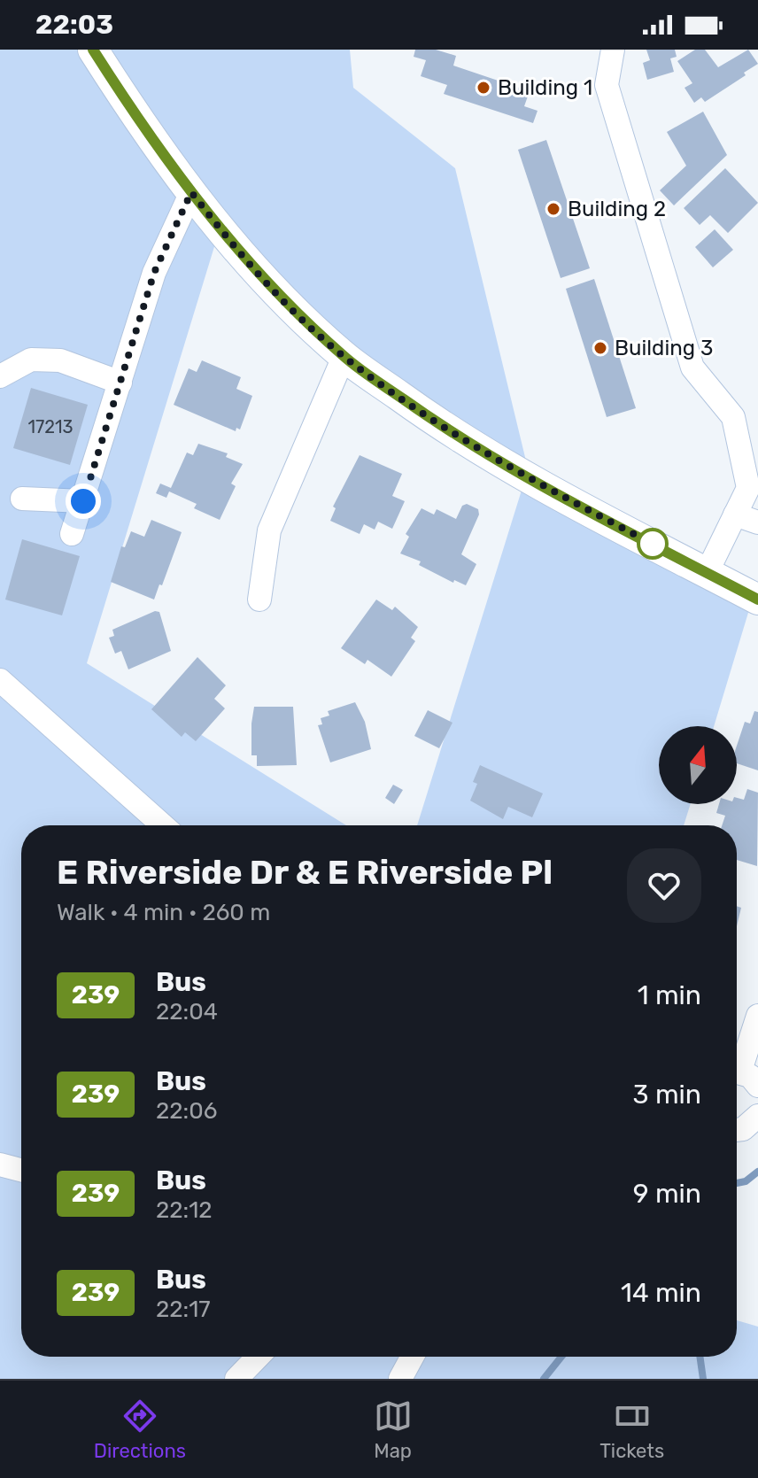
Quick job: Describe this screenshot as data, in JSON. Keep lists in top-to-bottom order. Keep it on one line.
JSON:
{"places":["Building 1","Building 2","Building 3"],"lines":["bus line 239"],"house_numbers":["17213"],"north":"top","page":{"status":"22:03","heading":["E Riverside Dr & E Riverside Pl","Walk · 4 min · 260 m"],"list":[{"mark":"239","name":"Bus","note":"22:04","value":"1 min"},{"mark":"239","name":"Bus","note":"22:06","value":"3 min"},{"mark":"239","name":"Bus","note":"22:12","value":"9 min"},{"mark":"239","name":"Bus","note":"22:17","value":"14 min"}],"tabs":["Directions","Map","Tickets"]}}
